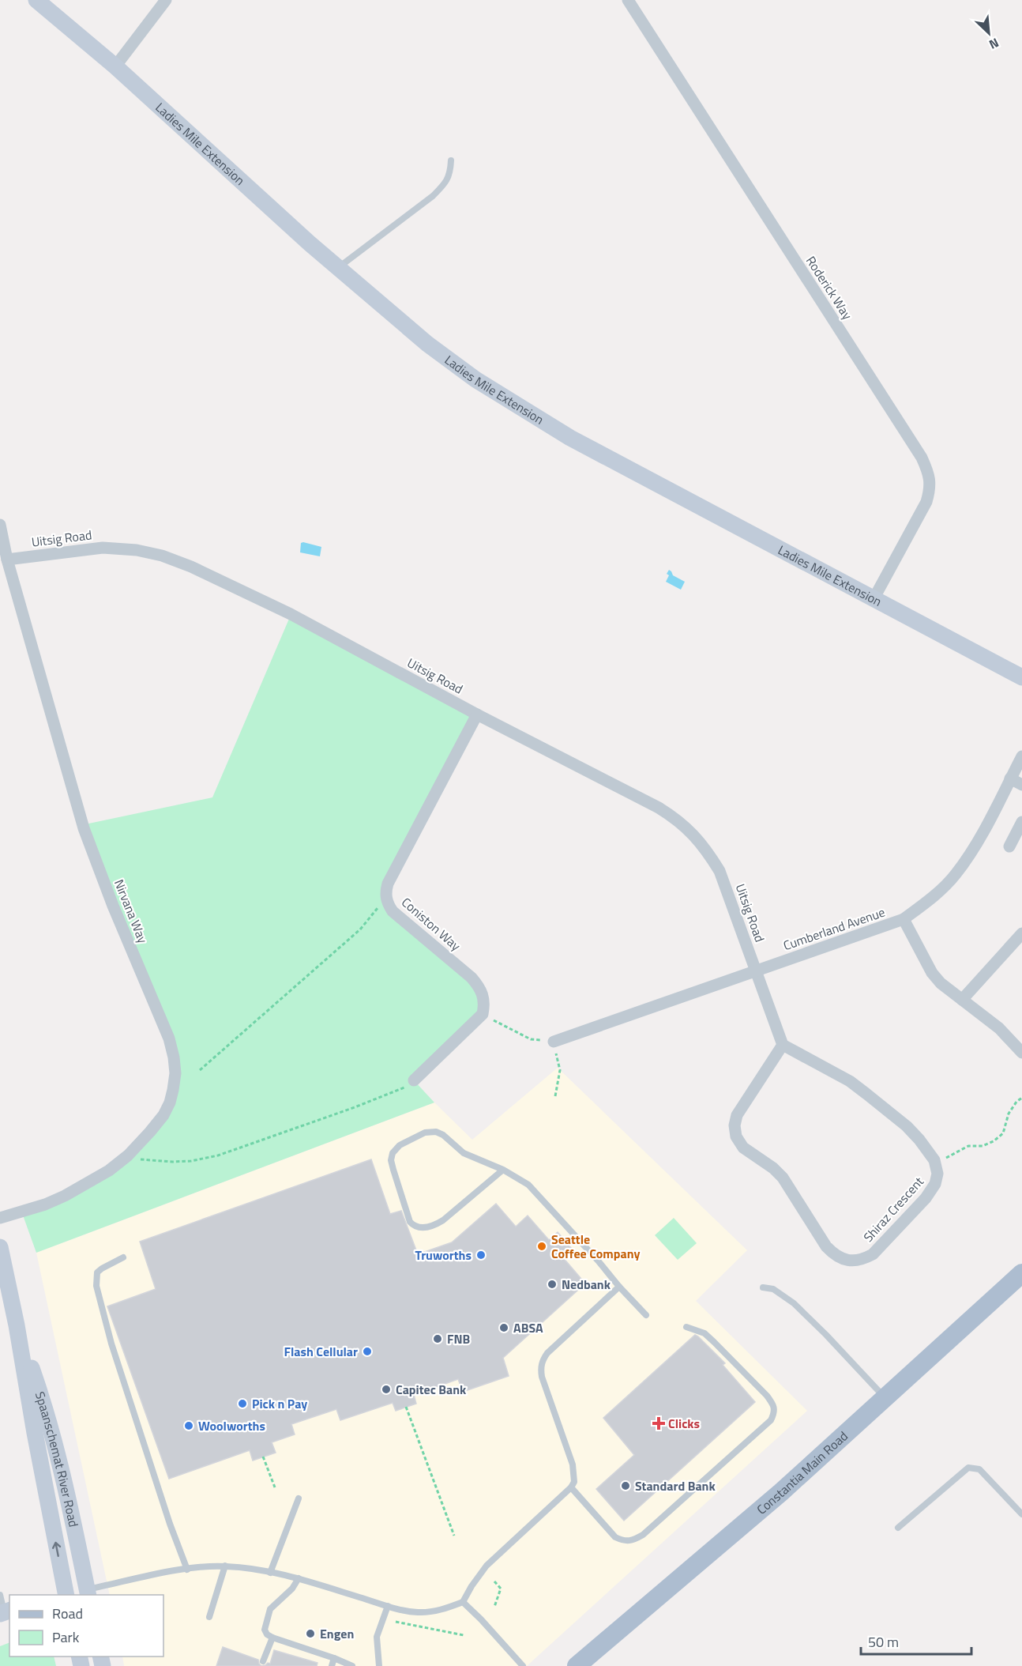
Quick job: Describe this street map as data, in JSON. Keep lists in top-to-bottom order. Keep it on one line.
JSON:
{"streets":{"main road":["Ladies Mile Extension","Spaanschemat River Road","Constantia Main Road"],"street":["Roderick Way","Uitsig Road","Nirvana Way","Coniston Way","Cumberland Avenue","Shiraz Crescent"]},"crossings":[["Ladies Mile Extension","Roderick Way"],["Uitsig Road","Nirvana Way"],["Uitsig Road","Coniston Way"],["Uitsig Road","Cumberland Avenue"]],"places":{"other":["Seattle Coffee Company","Truworths","Nedbank","ABSA","FNB","Flash Cellular","Capitec Bank","Pick n Pay","Woolworths","Standard Bank","Engen"],"health":["Clicks"]},"legend":["Road","Park"],"scale_bar":"50 m","north":"bottom right"}
